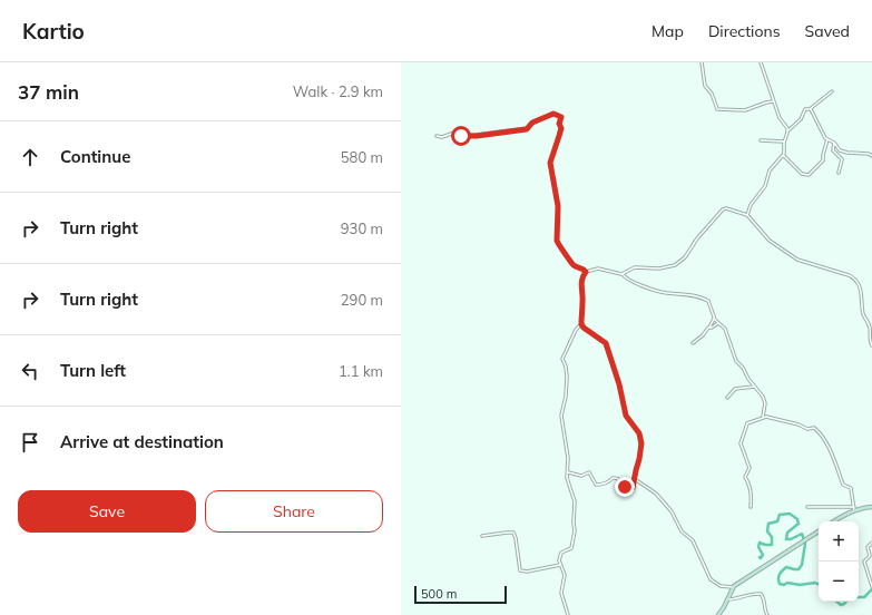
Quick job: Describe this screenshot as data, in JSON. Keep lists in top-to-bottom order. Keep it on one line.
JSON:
{"scale_bar":"500 m","page":{"header":"Kartio","nav":["Map","Directions","Saved"],"heading":["37 min","Walk · 2.9 km"],"list":[["Continue","580 m"],["Turn right","930 m"],["Turn right","290 m"],["Turn left","1.1 km"],"Arrive at destination"],"buttons":["Save","Share"],"map_buttons":["+","−"],"scale":"500 m"}}
